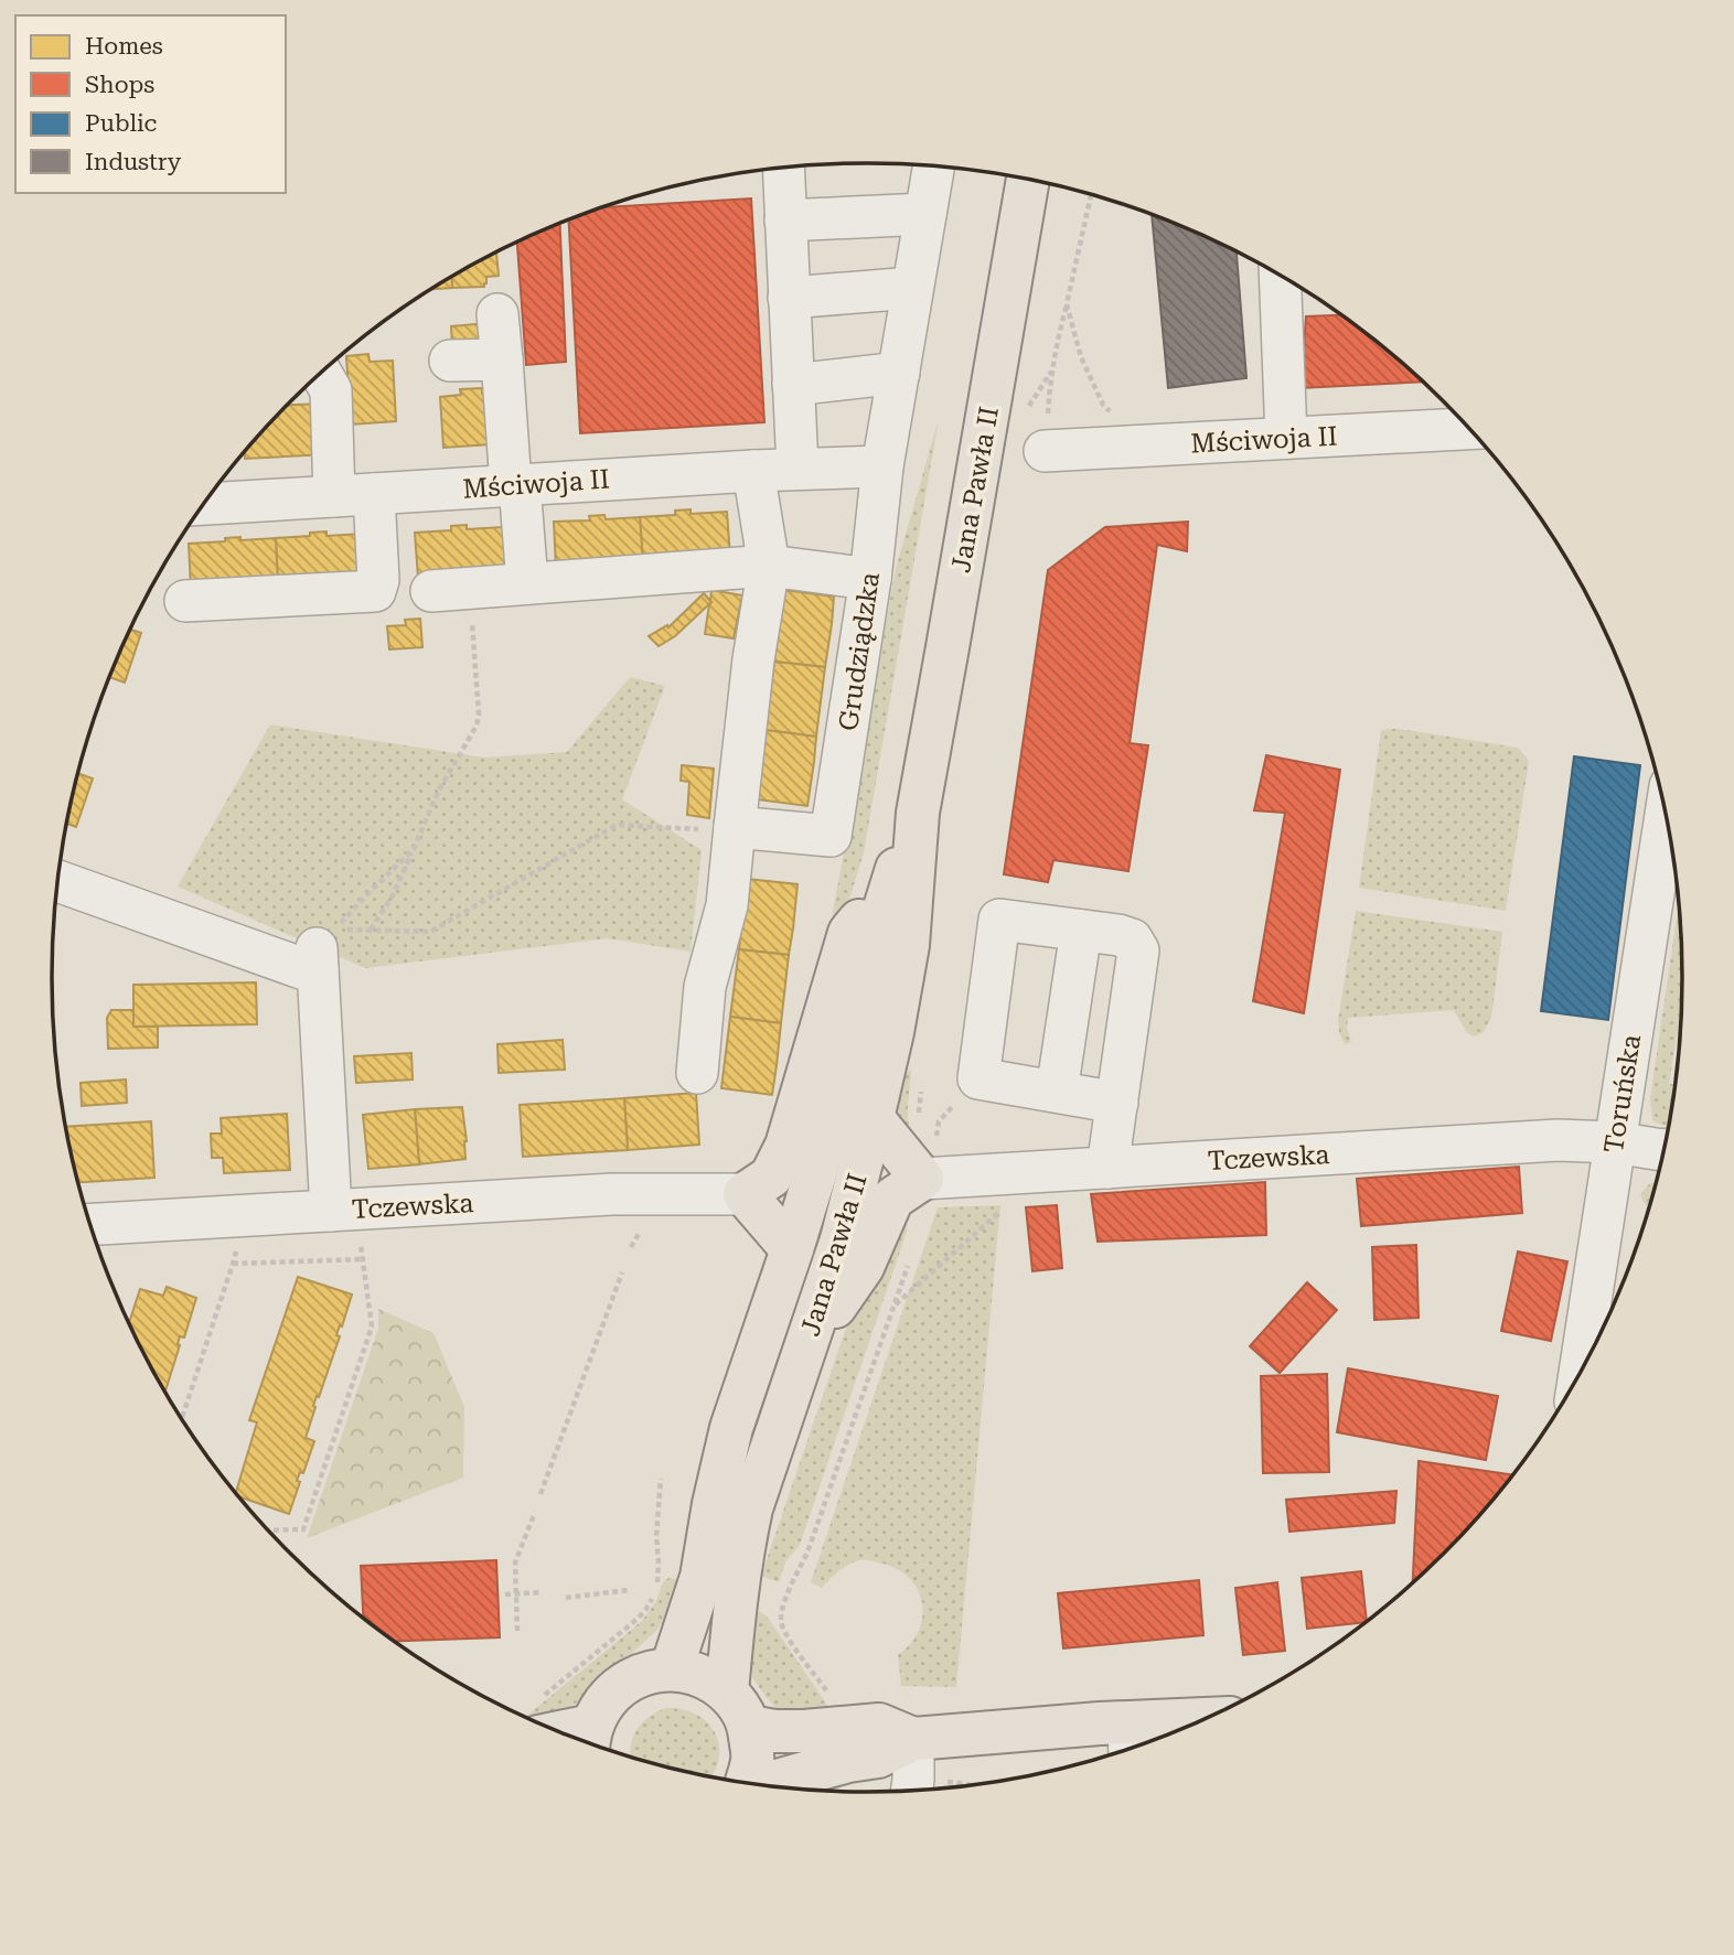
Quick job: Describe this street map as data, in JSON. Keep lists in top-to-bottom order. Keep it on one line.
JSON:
{"streets":{"main road":["Jana Pawła II"],"street":["Mściwoja II","Grudziądzka","Toruńska","Tczewska"]},"crossings":[["Mściwoja II","Grudziądzka"],["Toruńska","Tczewska"]],"legend":["Homes","Shops","Public","Industry"]}
